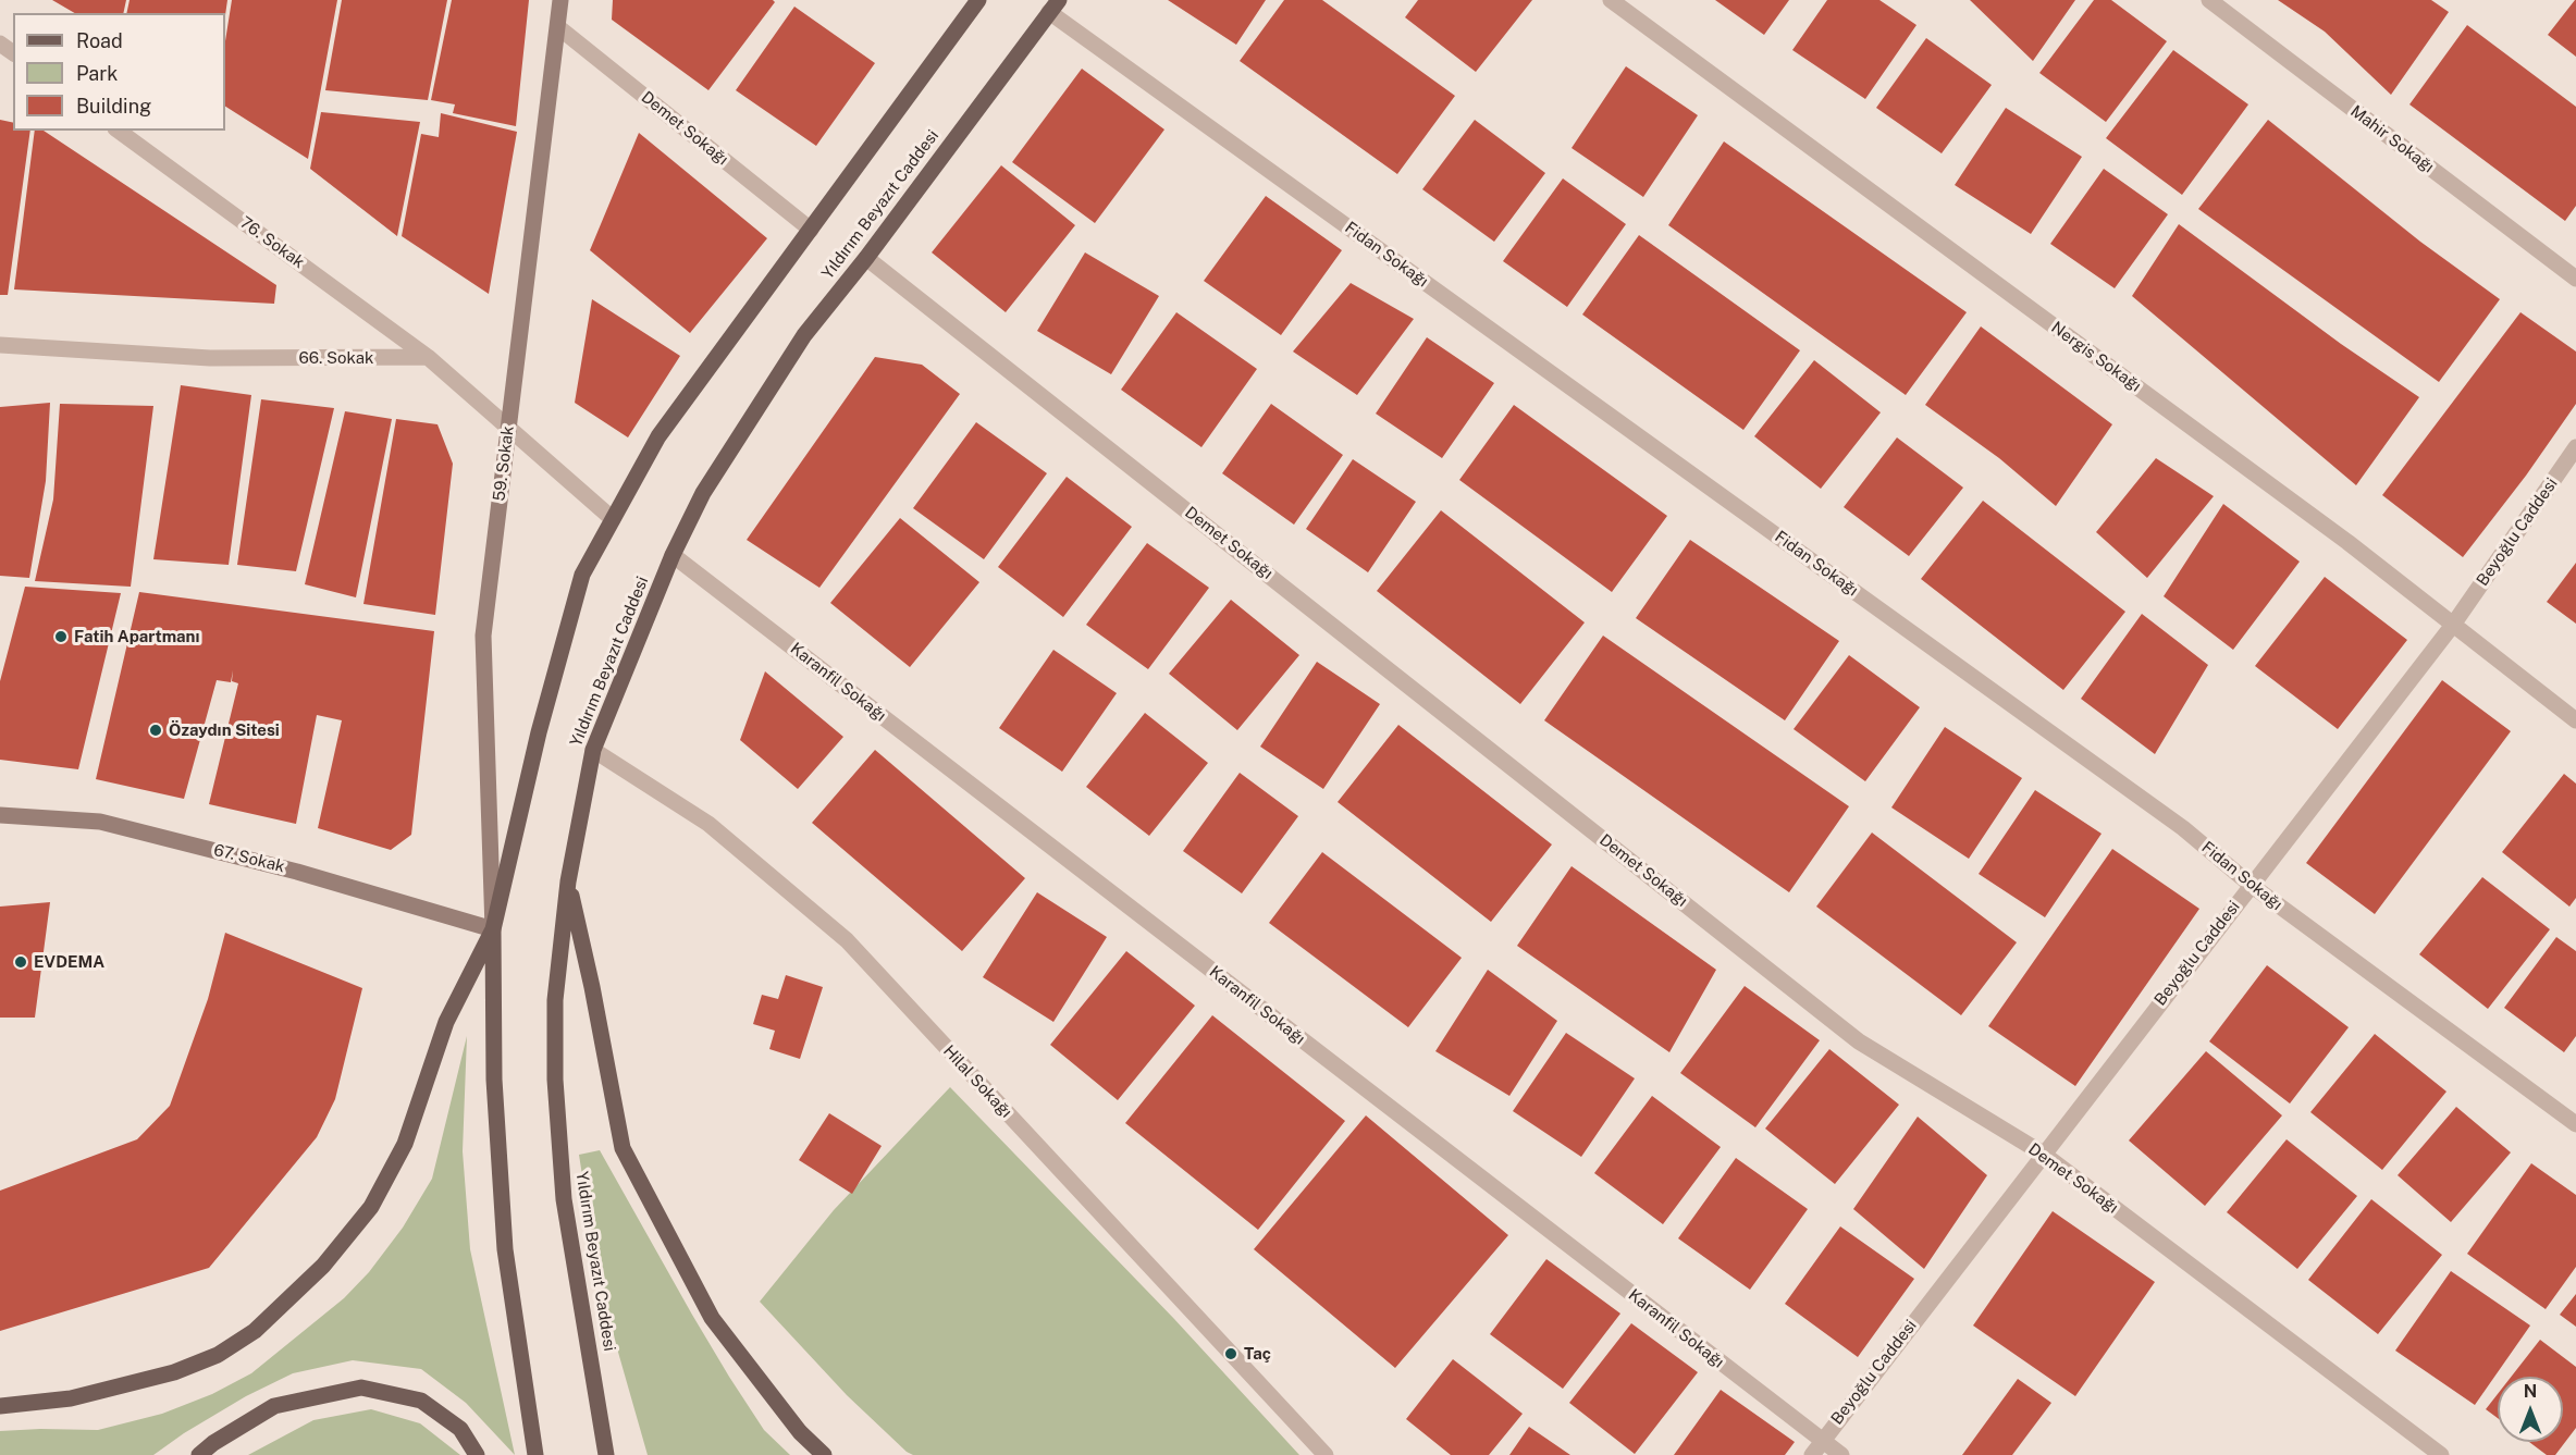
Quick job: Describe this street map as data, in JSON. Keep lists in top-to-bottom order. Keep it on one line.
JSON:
{"streets":{"main road":["Yıldırım Beyazıt Caddesi"],"street":["Demet Sokağı","Mahir Sokağı","76. Sokak","Fidan Sokağı","Nergis Sokağı","66. Sokak","59. Sokak","Beyoğlu Caddesi","Karanfil Sokağı","67. Sokak","Hilal Sokağı"]},"crossings":[["Demet Sokağı","Yıldırım Beyazıt Caddesi"],["Demet Sokağı","59. Sokak"],["Demet Sokağı","Beyoğlu Caddesi"],["Yıldırım Beyazıt Caddesi","Fidan Sokağı"],["Yıldırım Beyazıt Caddesi","Karanfil Sokağı"],["Yıldırım Beyazıt Caddesi","Hilal Sokağı"],["76. Sokak","66. Sokak"],["Fidan Sokağı","Beyoğlu Caddesi"],["Nergis Sokağı","Beyoğlu Caddesi"],["59. Sokak","67. Sokak"],["Beyoğlu Caddesi","Karanfil Sokağı"]],"places":["Fatih Apartmanı","Özaydın Sitesi","EVDEMA","Taç"],"legend":["Road","Park","Building"],"north":"top"}
